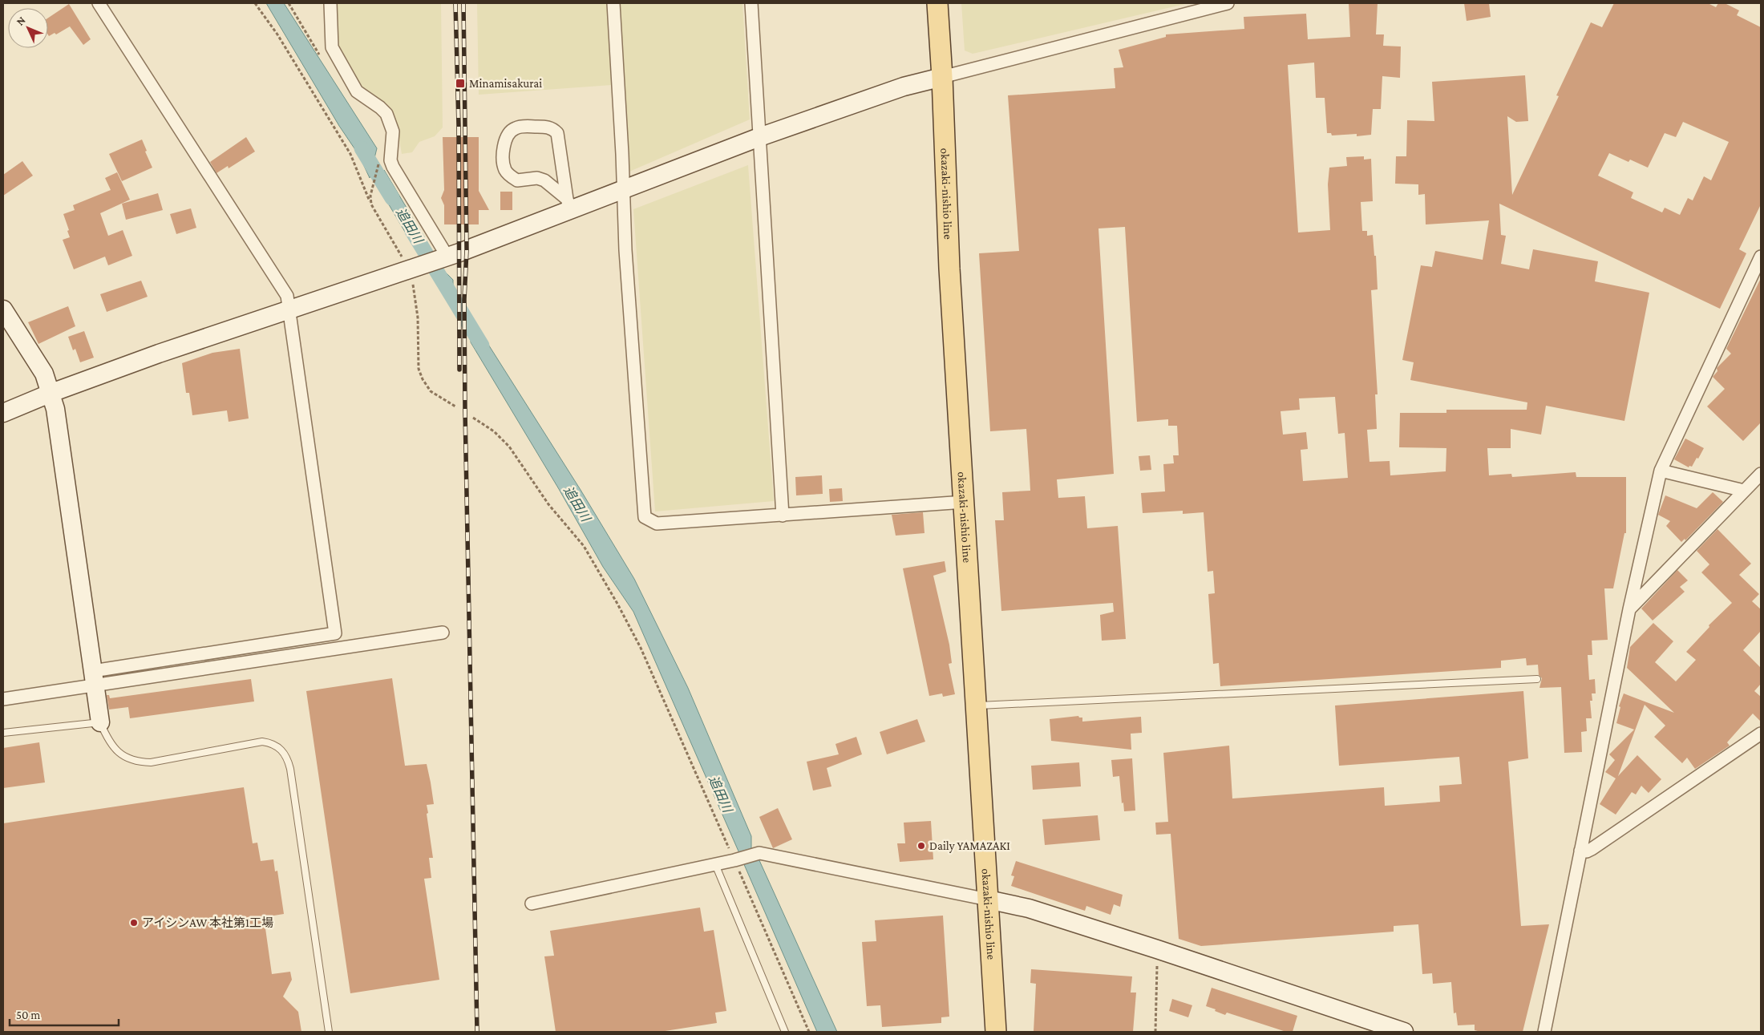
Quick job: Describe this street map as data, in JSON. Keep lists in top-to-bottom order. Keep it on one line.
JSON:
{"streets":{"main road":["okazaki-nishio line"]},"water":["追田川"],"places":{"transit":["Minamisakurai"],"other":["Daily YAMAZAKI","アイシンAW 本社第1工場"]},"scale_bar":"50 m","north":"top left"}
